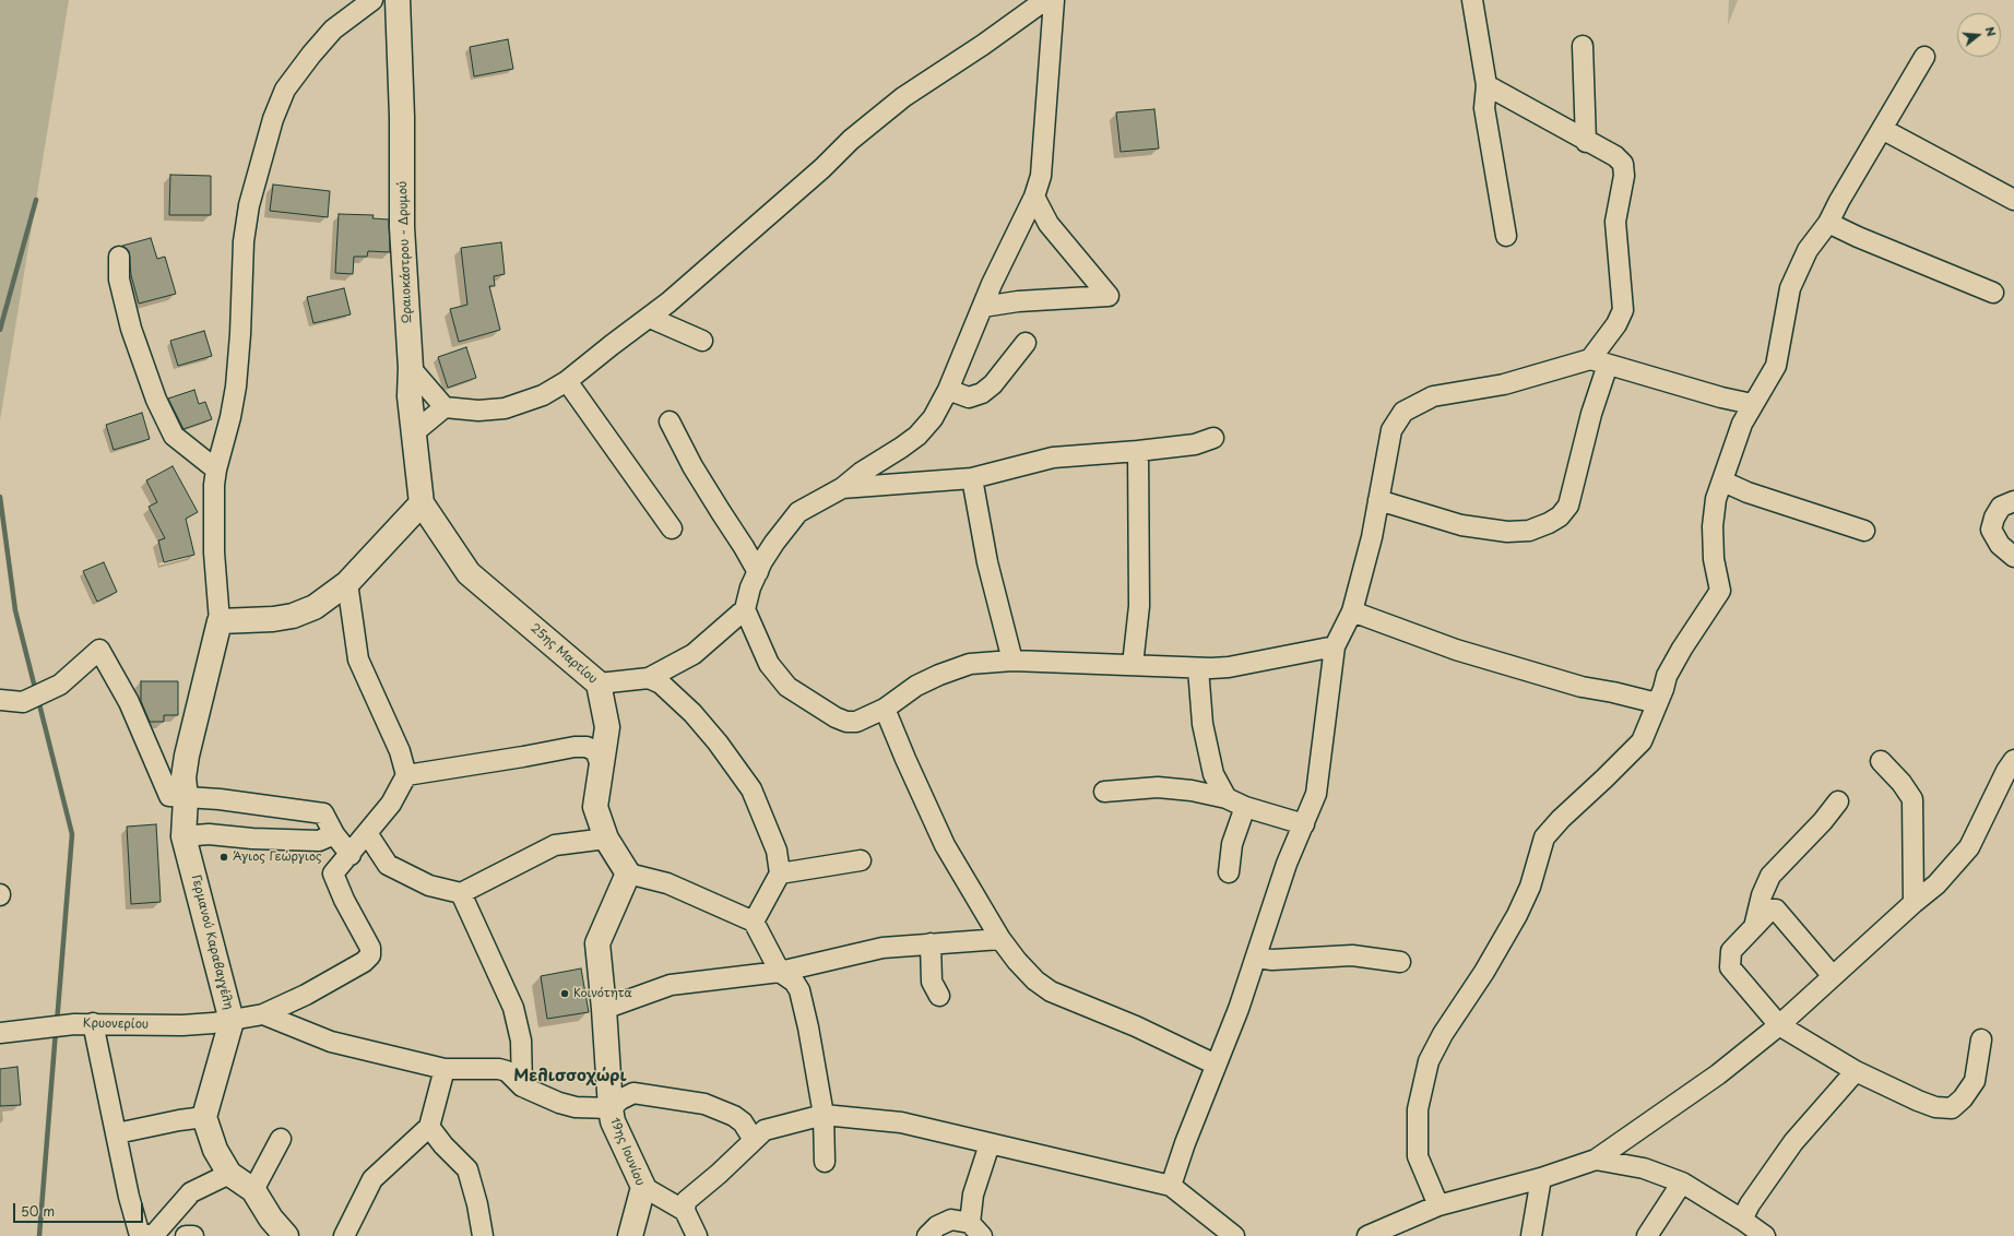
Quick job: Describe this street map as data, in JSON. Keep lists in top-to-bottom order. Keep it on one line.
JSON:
{"streets":{"main road":["Ωραιοκάστρου - Δρυμού","25ης Μαρτίου","Γερμανού Καραβαγγέλη","19ης Ιουνίου"],"street":["Κρυονερίου"]},"crossings":[["Ωραιοκάστρου - Δρυμού","25ης Μαρτίου"],["Γερμανού Καραβαγγέλη","Κρυονερίου"]],"districts":["Μελισσοχώρι"],"places":["Άγιος Γεώργιος","Κοινότητα"],"scale_bar":"50 m","north":"right"}
